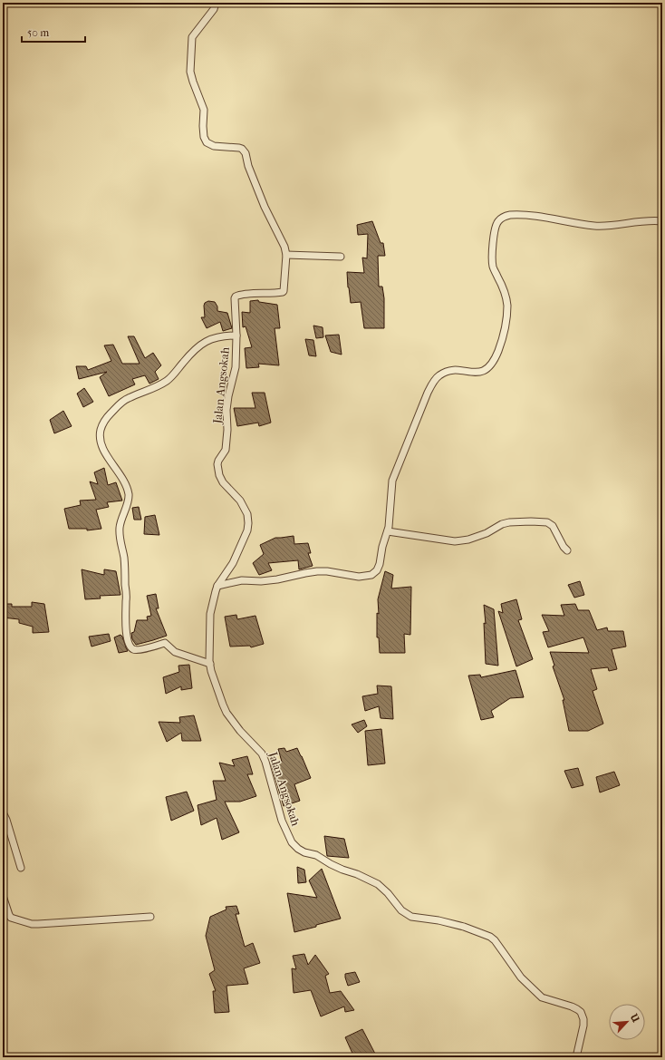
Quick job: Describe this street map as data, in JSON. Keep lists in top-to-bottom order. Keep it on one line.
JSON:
{"streets":{"street":["Jalan Angsokah"]},"scale_bar":"50 m","north":"top right"}
